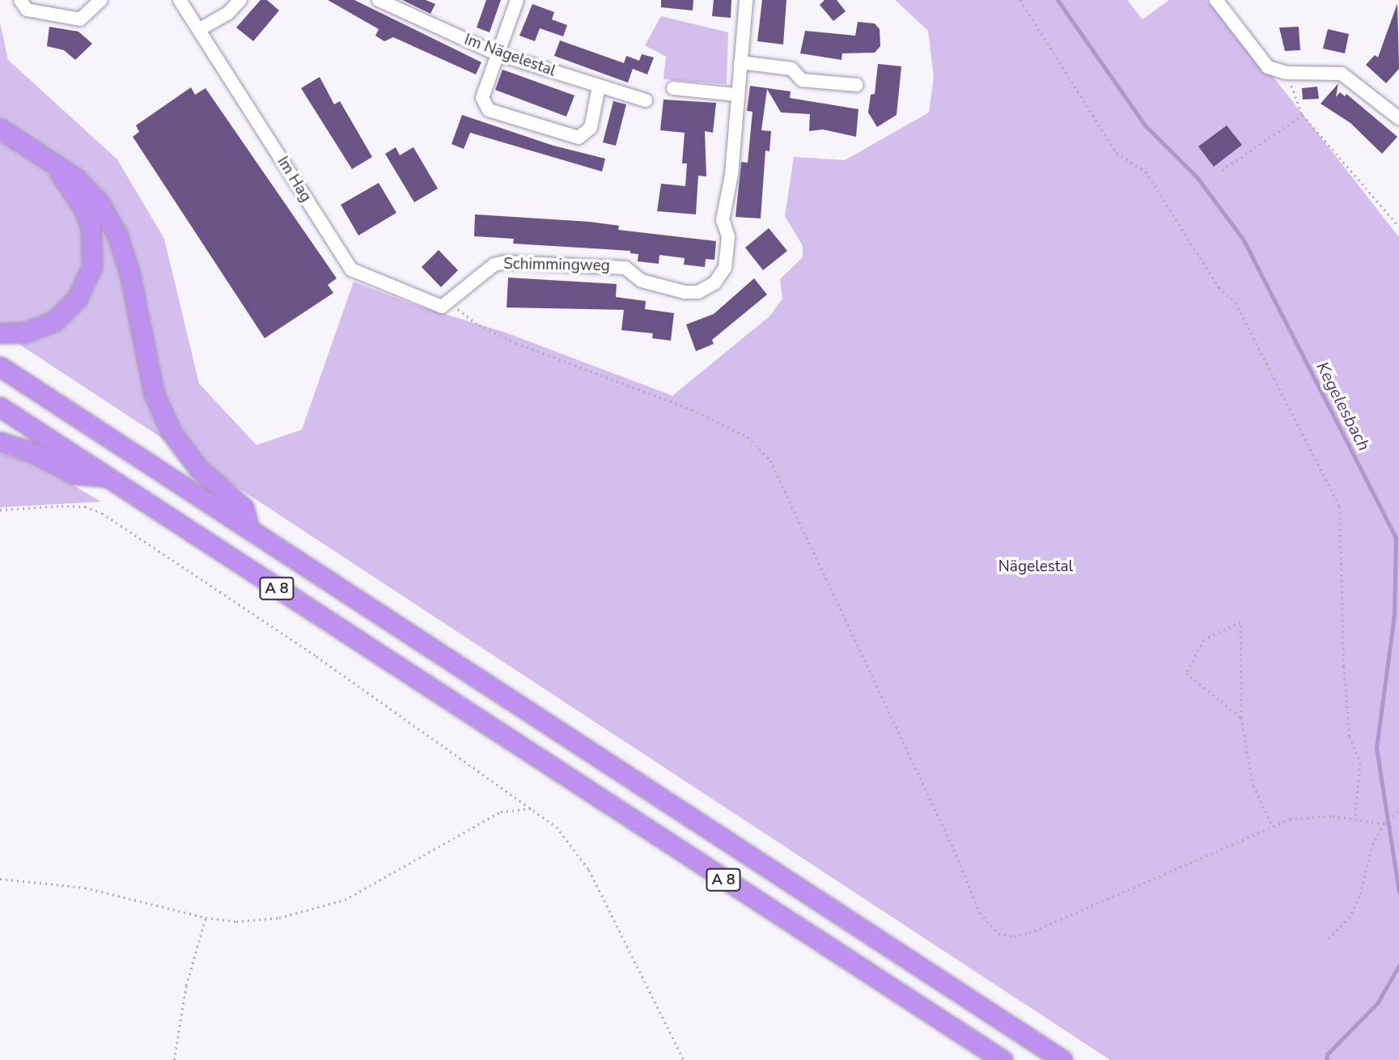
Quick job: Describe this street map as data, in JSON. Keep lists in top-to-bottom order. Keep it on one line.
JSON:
{"streets":{"highway":["A 8"],"street":["Im Nägelestal","Im Hag","Schimmingweg"]},"crossings":[["Im Hag","Schimmingweg"]],"water":["Kegelesbach"],"parks":["Nägelestal"]}
